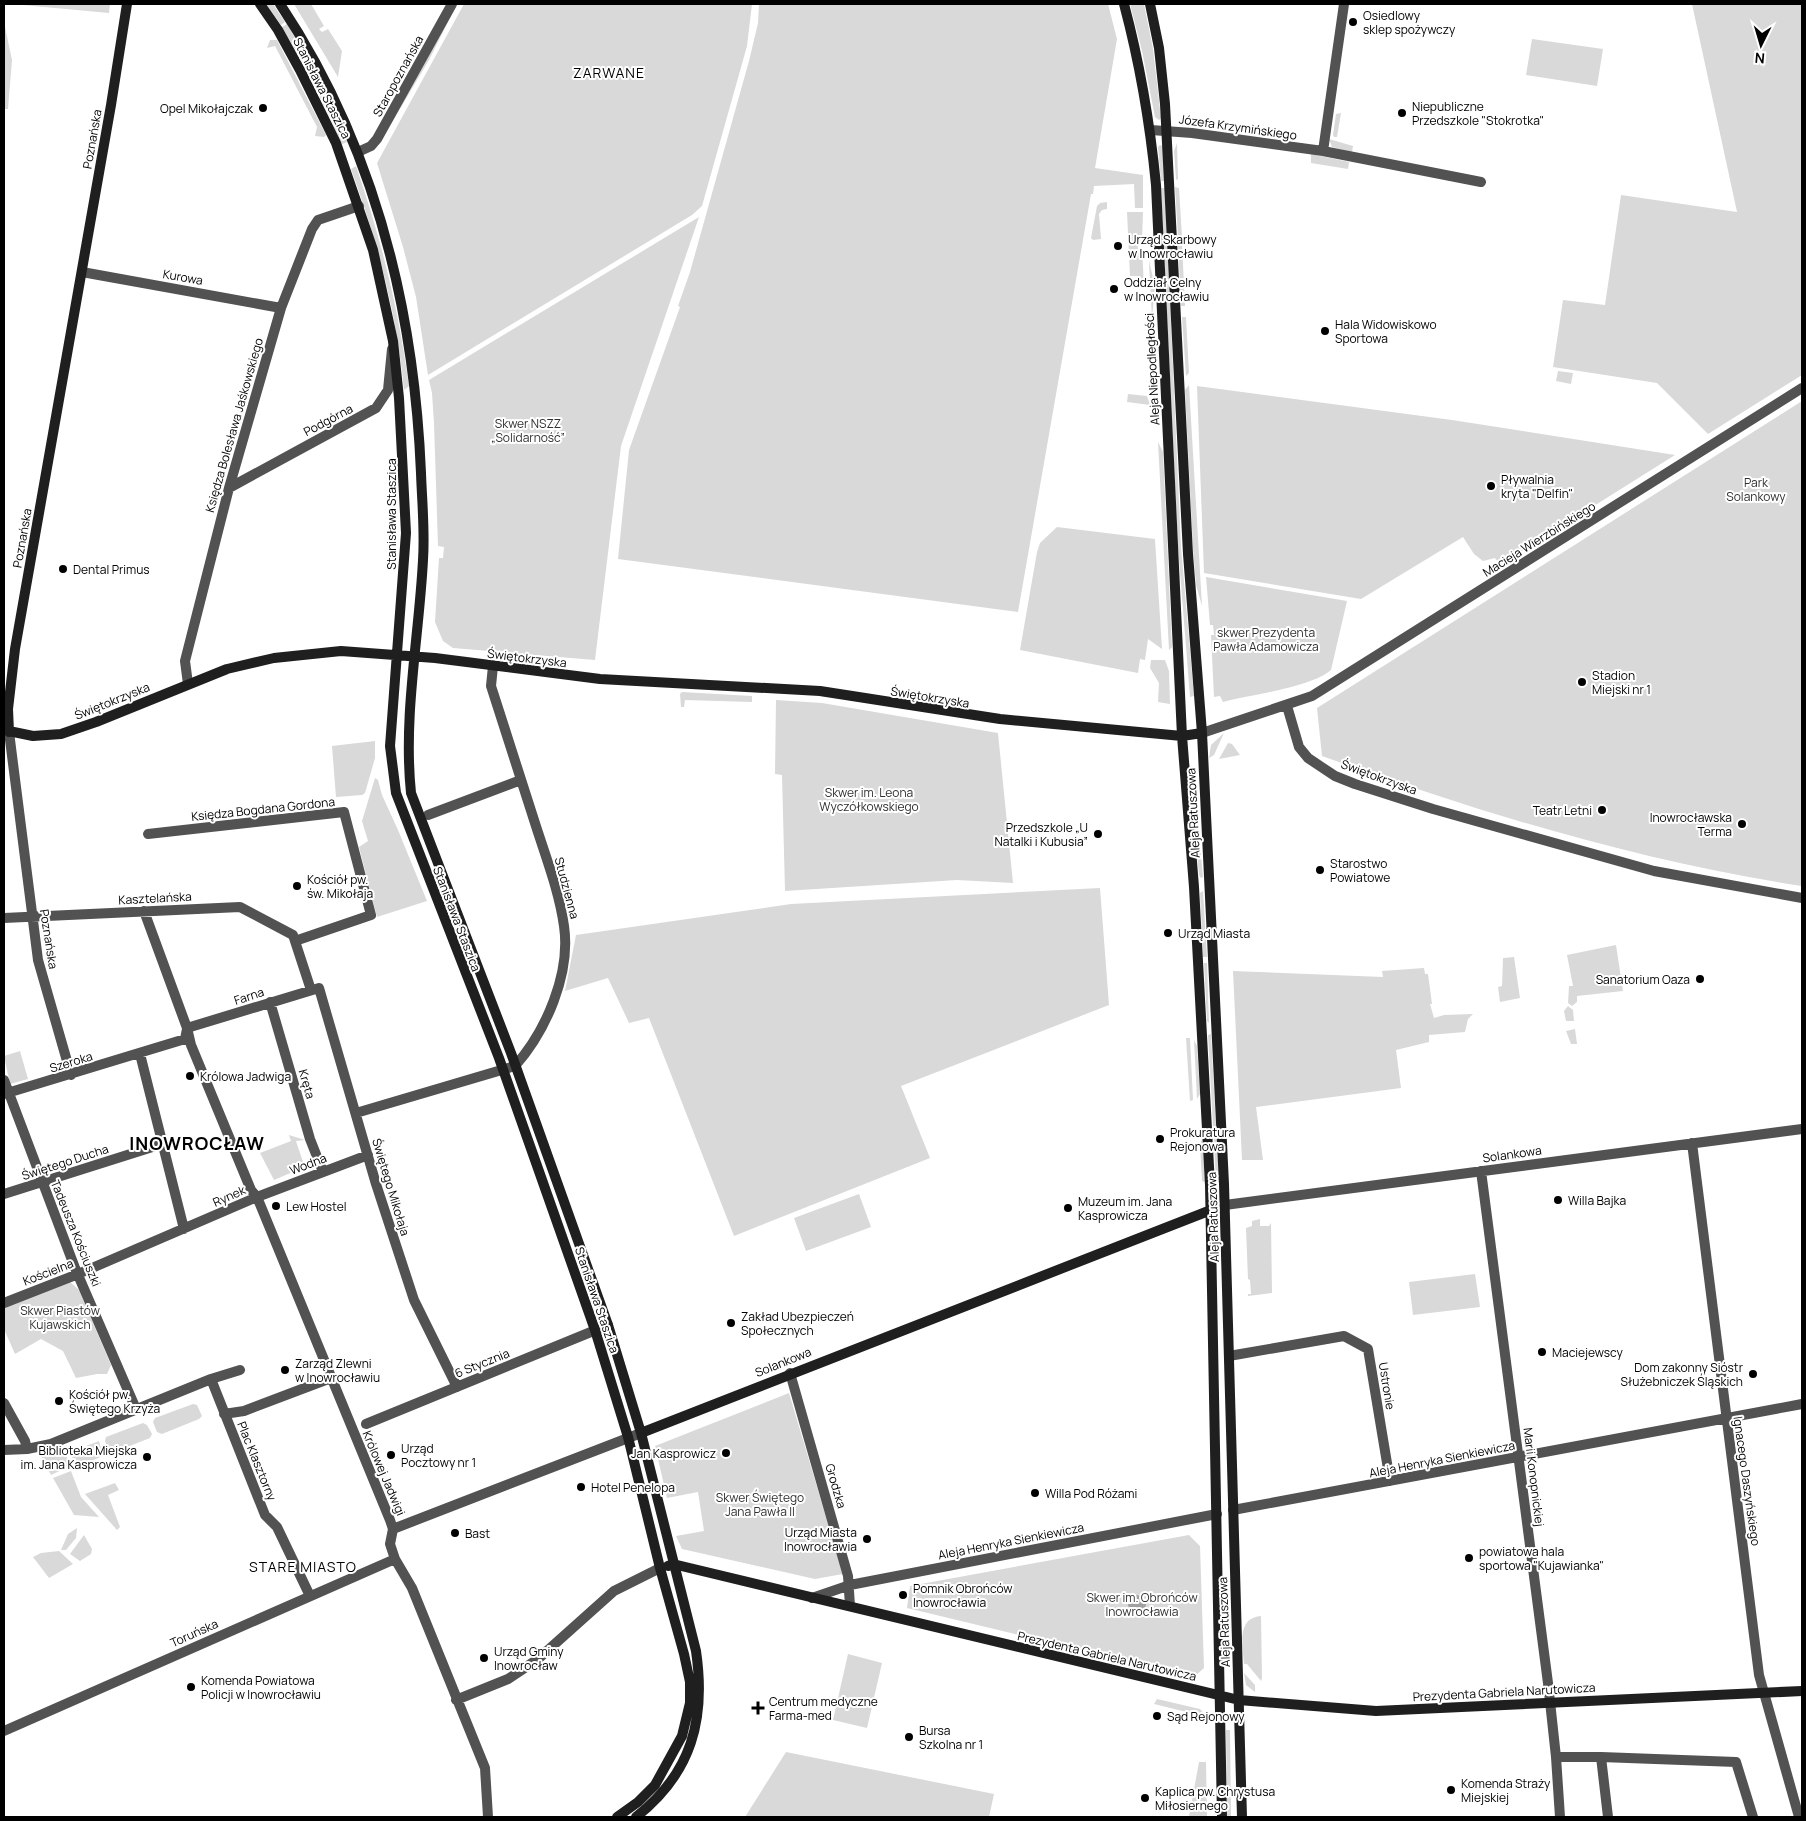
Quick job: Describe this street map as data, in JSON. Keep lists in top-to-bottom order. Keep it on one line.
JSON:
{"streets":{"street":["Staropoznańska","Stanisława Staszica","Józefa Krzymińskiego","Poznańska","Kurowa","Aleja Niepodległości","Podgórna","Księdza Bolesława Jaśkowskiego","Macieja Wierzbińskiego","Świętokrzyska","Księdza Bogdana Gordona","Aleja Ratuszowa","Studzienna","Kasztelańska","Farna","Szeroka","Kręta","Solankowa","Świętego Ducha","Wodna","Świętego Mikołaja","Rynek","Tadeusza Kościuszki","Kościelna","6 Stycznia","Ustronie","Aleja Henryka Sienkiewicza","Plac Klasztorny","Królowej Jadwigi","Marii Konopnickiej","Ignacego Daszyńskiego","Grodzka","Toruńska","Prezydenta Gabriela Narutowicza"]},"crossings":[["Staropoznańska","Stanisława Staszica"],["Stanisława Staszica","Podgórna"],["Stanisława Staszica","Księdza Bolesława Jaśkowskiego"],["Stanisława Staszica","Świętokrzyska"],["Stanisława Staszica","Studzienna"],["Stanisława Staszica","Solankowa"],["Stanisława Staszica","6 Stycznia"],["Stanisława Staszica","Prezydenta Gabriela Narutowicza"],["Józefa Krzymińskiego","Aleja Niepodległości"],["Poznańska","Kurowa"],["Poznańska","Świętokrzyska"],["Poznańska","Kasztelańska"],["Poznańska","Szeroka"],["Kurowa","Księdza Bolesława Jaśkowskiego"],["Aleja Niepodległości","Świętokrzyska"],["Aleja Niepodległości","Aleja Ratuszowa"],["Podgórna","Księdza Bolesława Jaśkowskiego"],["Księdza Bolesława Jaśkowskiego","Świętokrzyska"],["Macieja Wierzbińskiego","Świętokrzyska"],["Świętokrzyska","Aleja Ratuszowa"],["Świętokrzyska","Studzienna"],["Księdza Bogdana Gordona","Kasztelańska"],["Księdza Bogdana Gordona","Świętego Mikołaja"],["Aleja Ratuszowa","Solankowa"],["Aleja Ratuszowa","Ustronie"],["Aleja Ratuszowa","Aleja Henryka Sienkiewicza"],["Aleja Ratuszowa","Prezydenta Gabriela Narutowicza"],["Kasztelańska","Świętego Mikołaja"],["Kasztelańska","Rynek"],["Farna","Kręta"],["Farna","Świętego Mikołaja"],["Farna","Rynek"],["Szeroka","Tadeusza Kościuszki"],["Kręta","Wodna"],["Solankowa","Królowej Jadwigi"],["Solankowa","Marii Konopnickiej"],["Solankowa","Ignacego Daszyńskiego"],["Solankowa","Grodzka"],["Świętego Ducha","Tadeusza Kościuszki"],["Wodna","Świętego Mikołaja"],["Wodna","Rynek"],["Wodna","Królowej Jadwigi"],["Świętego Mikołaja","6 Stycznia"],["Rynek","Kościelna"],["Rynek","Królowej Jadwigi"],["Tadeusza Kościuszki","Kościelna"],["Ustronie","Aleja Henryka Sienkiewicza"],["Aleja Henryka Sienkiewicza","Marii Konopnickiej"],["Aleja Henryka Sienkiewicza","Ignacego Daszyńskiego"],["Aleja Henryka Sienkiewicza","Grodzka"],["Aleja Henryka Sienkiewicza","Prezydenta Gabriela Narutowicza"],["Plac Klasztorny","Królowej Jadwigi"],["Plac Klasztorny","Toruńska"],["Królowej Jadwigi","Toruńska"],["Marii Konopnickiej","Prezydenta Gabriela Narutowicza"],["Ignacego Daszyńskiego","Prezydenta Gabriela Narutowicza"],["Grodzka","Prezydenta Gabriela Narutowicza"]],"districts":["ZARWANE","INOWROCŁAW","STARE MIASTO"],"parks":["Skwer NSZZ „Solidarność”","Park Solankowy","skwer Prezydenta Pawła Adamowicza","Skwer im. Leona Wyczółkowskiego","Skwer Piastów Kujawskich","Skwer Świętego Jana Pawła II","Skwer im. Obrońców Inowrocławia"],"places":{"other":["Osiedlowy sklep spożywczy","Opel Mikołajczak","Niepubliczne Przedszkole \"Stokrotka\"","Urząd Skarbowy w Inowrocławiu","Oddział Celny w Inowrocławiu","Hala Widowiskowo Sportowa","Pływalnia kryta \"Delfin\"","Dental Primus","Stadion Miejski nr 1","Teatr Letni","Inowrocławska Terma","Przedszkole „U Natalki i Kubusia”","Starostwo Powiatowe","Kościół pw. św. Mikołaja","Urząd Miasta","Sanatorium Oaza","Królowa Jadwiga","Prokuratura Rejonowa","Willa Bajka","Lew Hostel","Muzeum im. Jana Kasprowicza","Zakład Ubezpieczeń Społecznych","Maciejewscy","Zarząd Zlewni w Inowrocławiu","Dom zakonny Sióstr Służebniczek Śląskich","Kościół pw. Świętego Krzyża","Jan Kasprowicz","Urząd Pocztowy nr 1","Biblioteka Miejska im. Jana Kasprowicza","Hotel Penelopa","Willa Pod Różami","Bast","Urząd Miasta Inowrocławia","powiatowa hala sportowa \"Kujawianka\"","Pomnik Obrońców Inowrocławia","Urząd Gminy Inowrocław","Komenda Powiatowa Policji w Inowrocławiu","Sąd Rejonowy","Bursa Szkolna nr 1","Komenda Straży Miejskiej","Kaplica pw. Chrystusa Miłosiernego"],"health":["Centrum medyczne Farma-med"]},"north":"bottom"}
